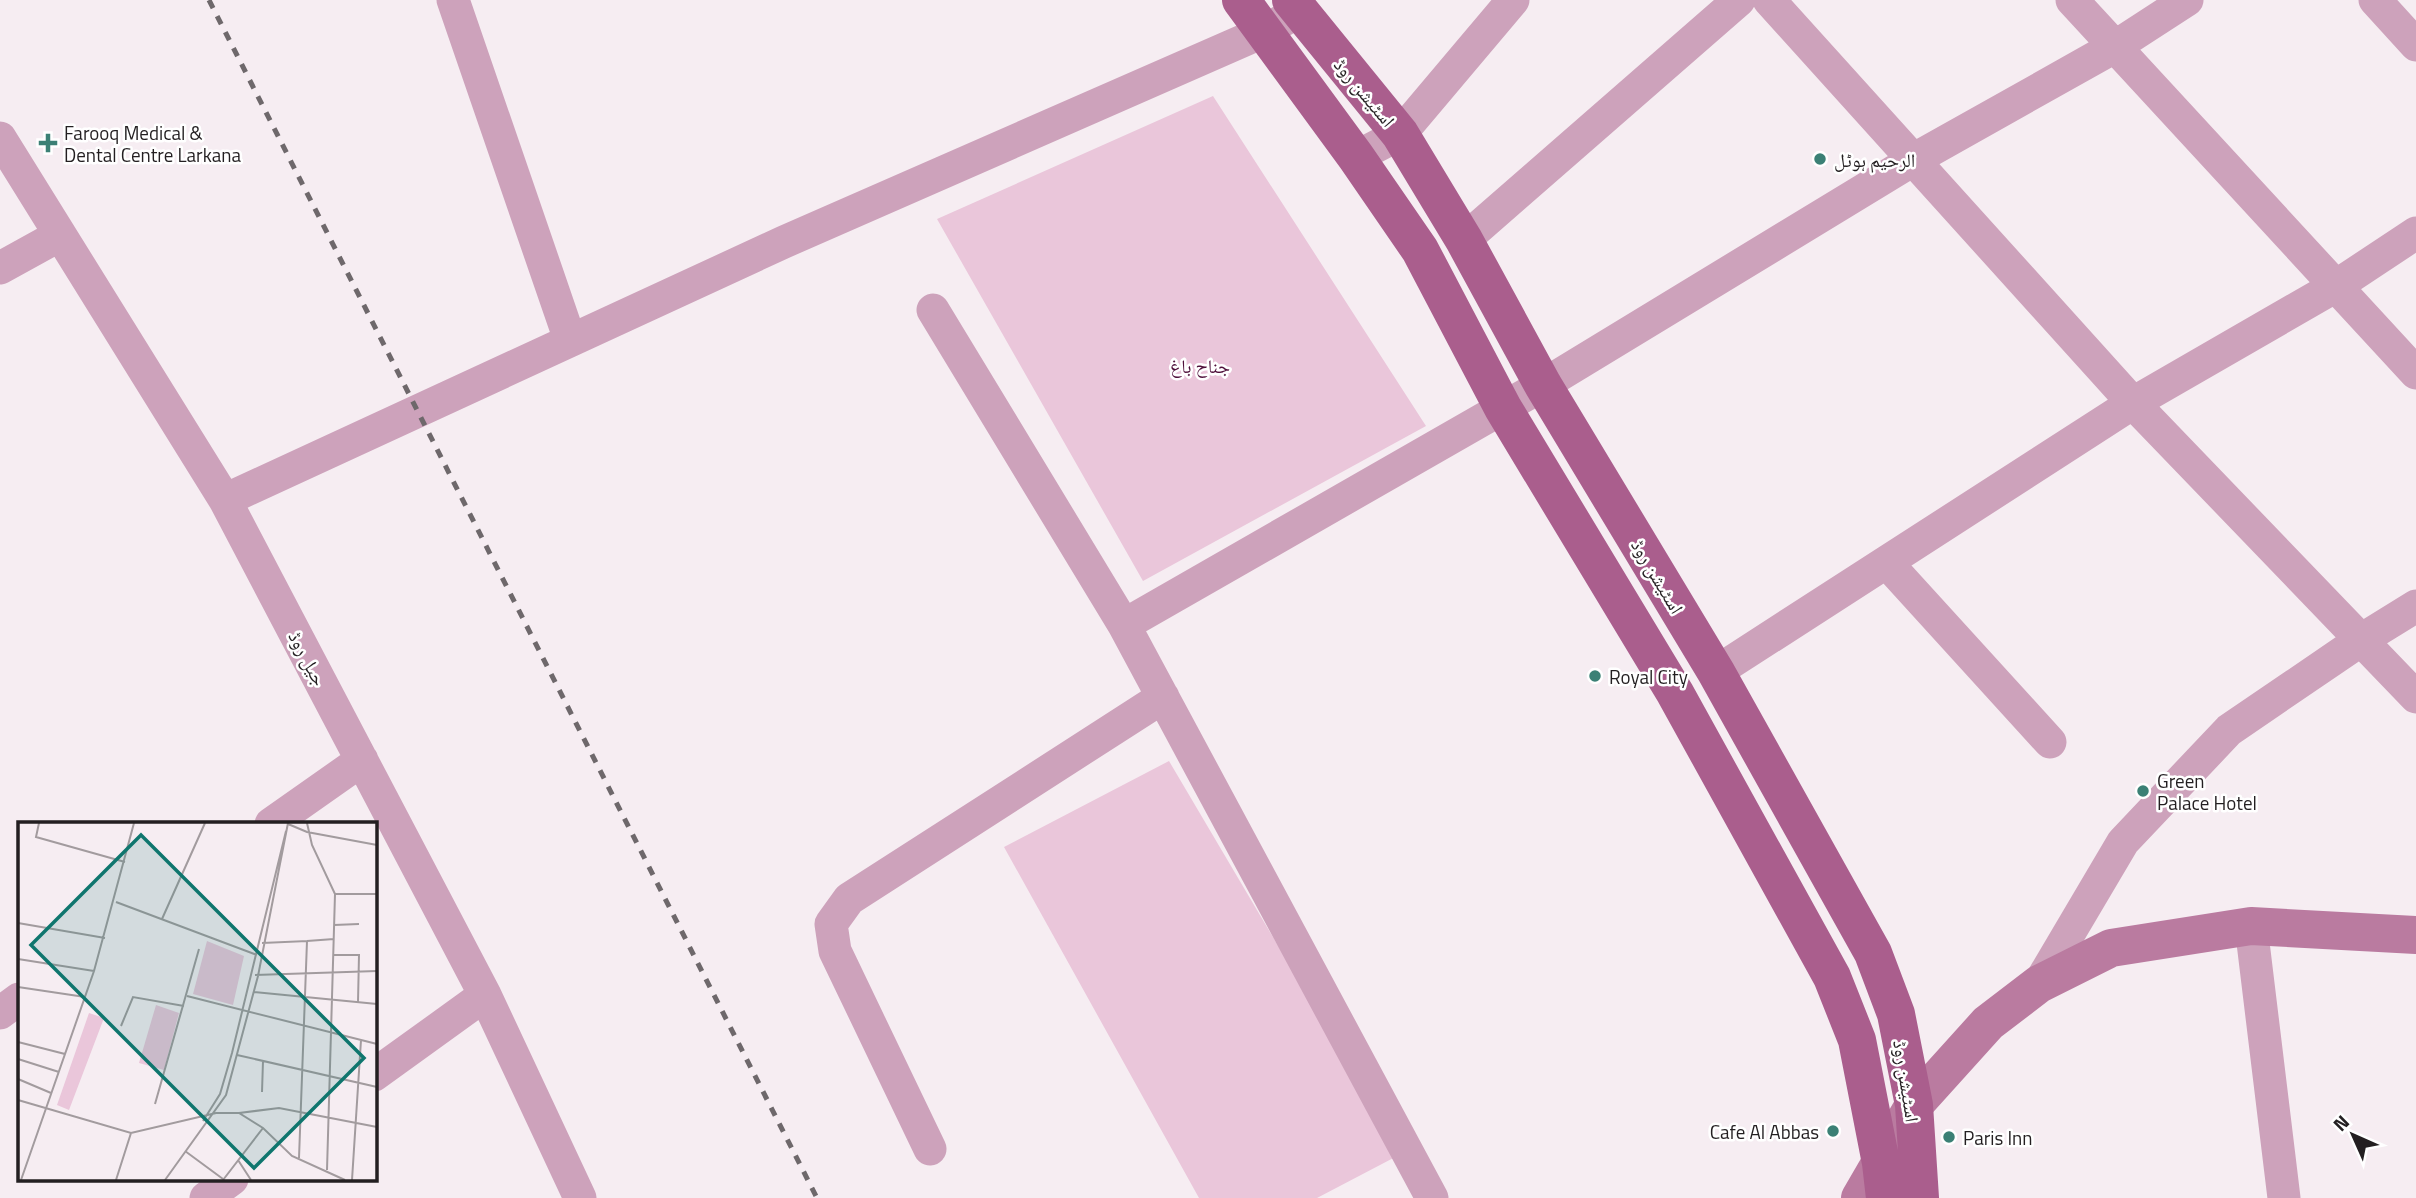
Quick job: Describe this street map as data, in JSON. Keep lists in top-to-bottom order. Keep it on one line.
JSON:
{"streets":{"main road":["اسٹیشن روڈ"],"street":["جیل روڈ"]},"parks":["جناح باغ"],"places":{"health":["Farooq Medical & Dental Centre Larkana"],"other":["الرحیم ہوٹل","Royal City","Green Palace Hotel","Cafe Al Abbas","Paris Inn"]},"north":"top left"}
